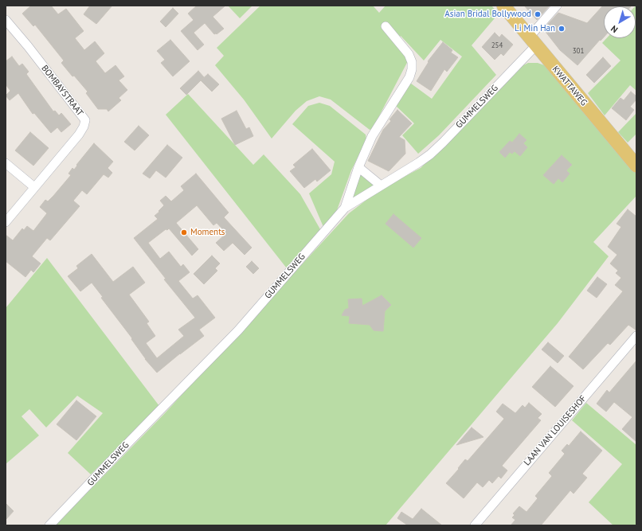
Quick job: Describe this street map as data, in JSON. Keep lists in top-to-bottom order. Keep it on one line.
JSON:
{"streets":{"main road":["KWATTAWEG"],"street":["BOMBAYSTRAAT","GUMMELSWEG","LAAN VAN LOUISESHOF"]},"crossings":[["KWATTAWEG","GUMMELSWEG"]],"places":["Asian Bridal Bollywood","Li Min Han","Moments"],"house_numbers":["254","301"],"north":"bottom left"}
